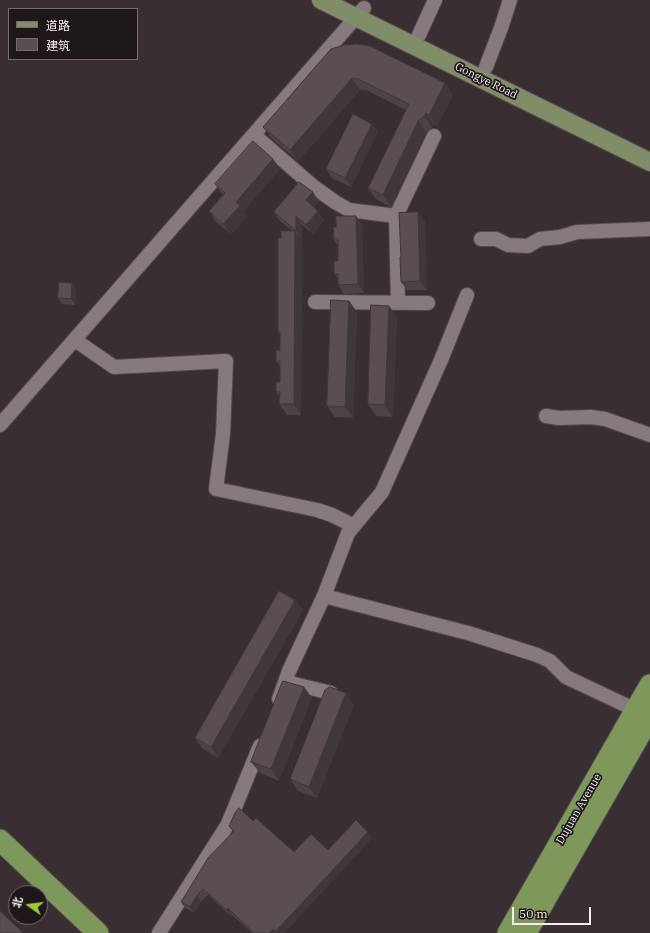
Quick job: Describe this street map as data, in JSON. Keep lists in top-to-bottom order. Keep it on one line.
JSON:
{"streets":{"highway":["Dujuan Avenue"],"main road":["Gongye Road"]},"legend":["道路","建筑"],"scale_bar":"50 m","north":"left"}
